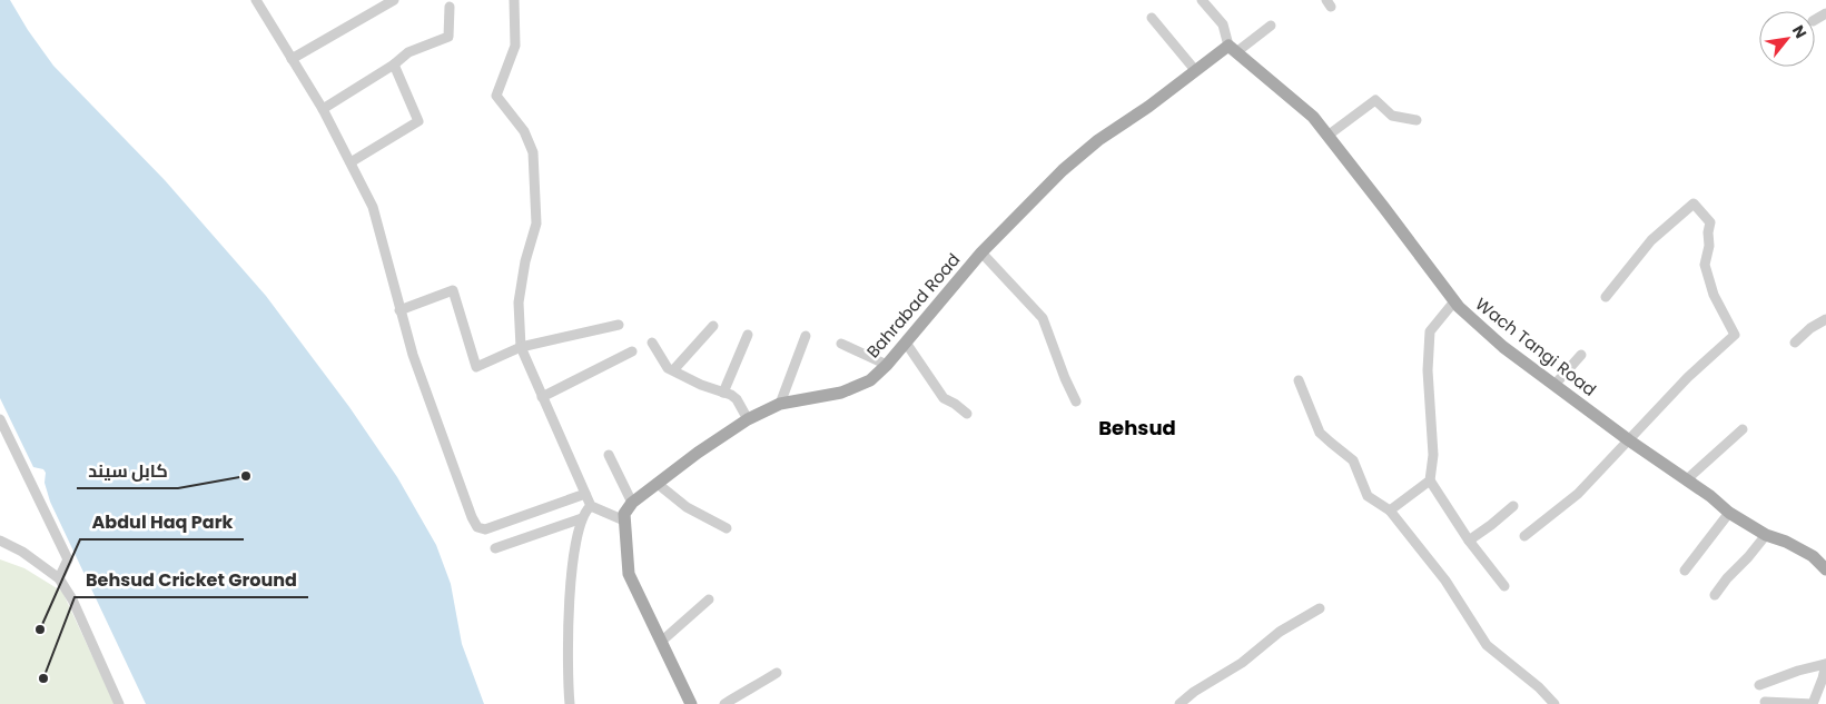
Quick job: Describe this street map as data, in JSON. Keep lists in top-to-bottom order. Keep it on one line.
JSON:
{"streets":{"main road":["Bahrabad Road","Wach Tangi Road"]},"crossings":[["Bahrabad Road","Wach Tangi Road"]],"districts":["Behsud"],"places":["کابل سيند","Abdul Haq Park","Behsud Cricket Ground"],"north":"top right"}
